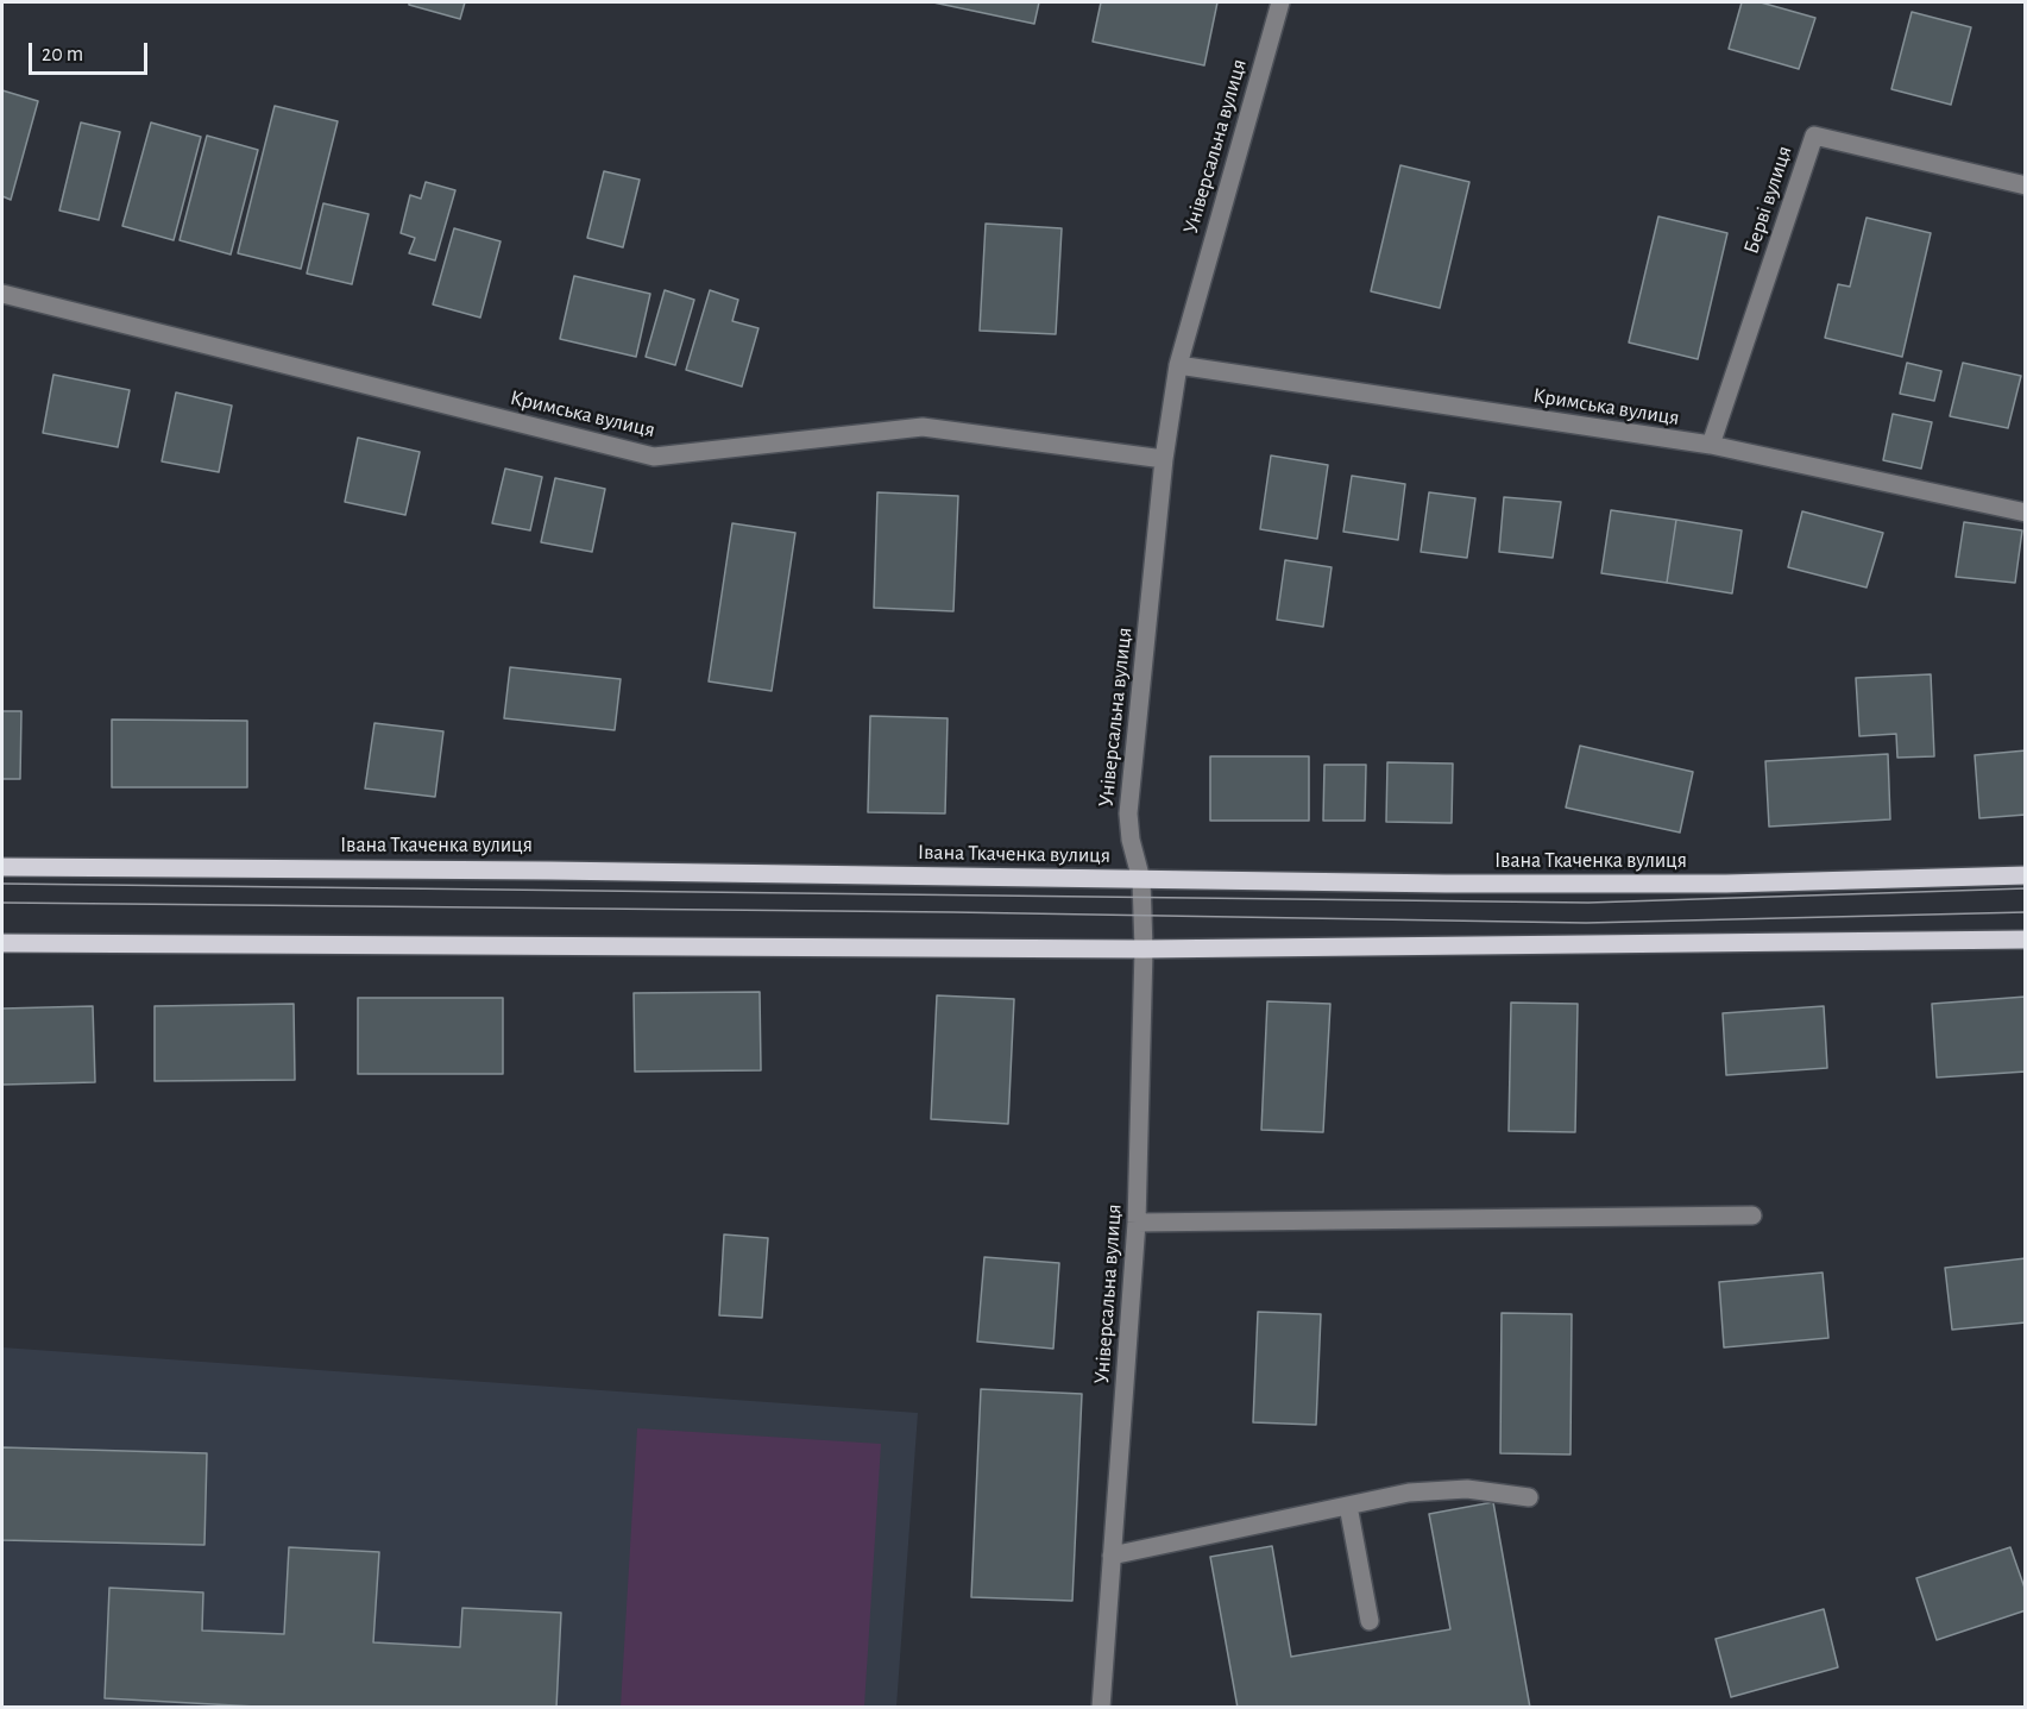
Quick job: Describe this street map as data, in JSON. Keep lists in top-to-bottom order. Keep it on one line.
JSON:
{"streets":{"main road":["Івана Ткаченка вулиця"],"street":["Універсальна вулиця","Берві вулиця","Кримська вулиця"]},"crossings":[["Універсальна вулиця","Кримська вулиця"],["Універсальна вулиця","Івана Ткаченка вулиця"],["Берві вулиця","Кримська вулиця"]],"scale_bar":"20 m"}
